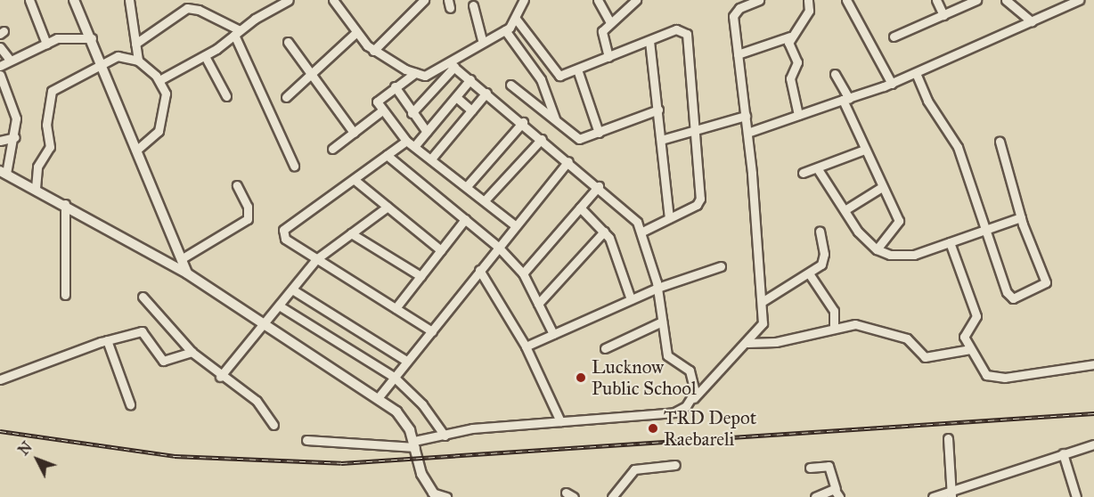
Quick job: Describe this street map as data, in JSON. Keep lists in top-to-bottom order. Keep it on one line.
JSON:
{"places":["Lucknow Public School","TRD Depot Raebareli"],"north":"top left"}
